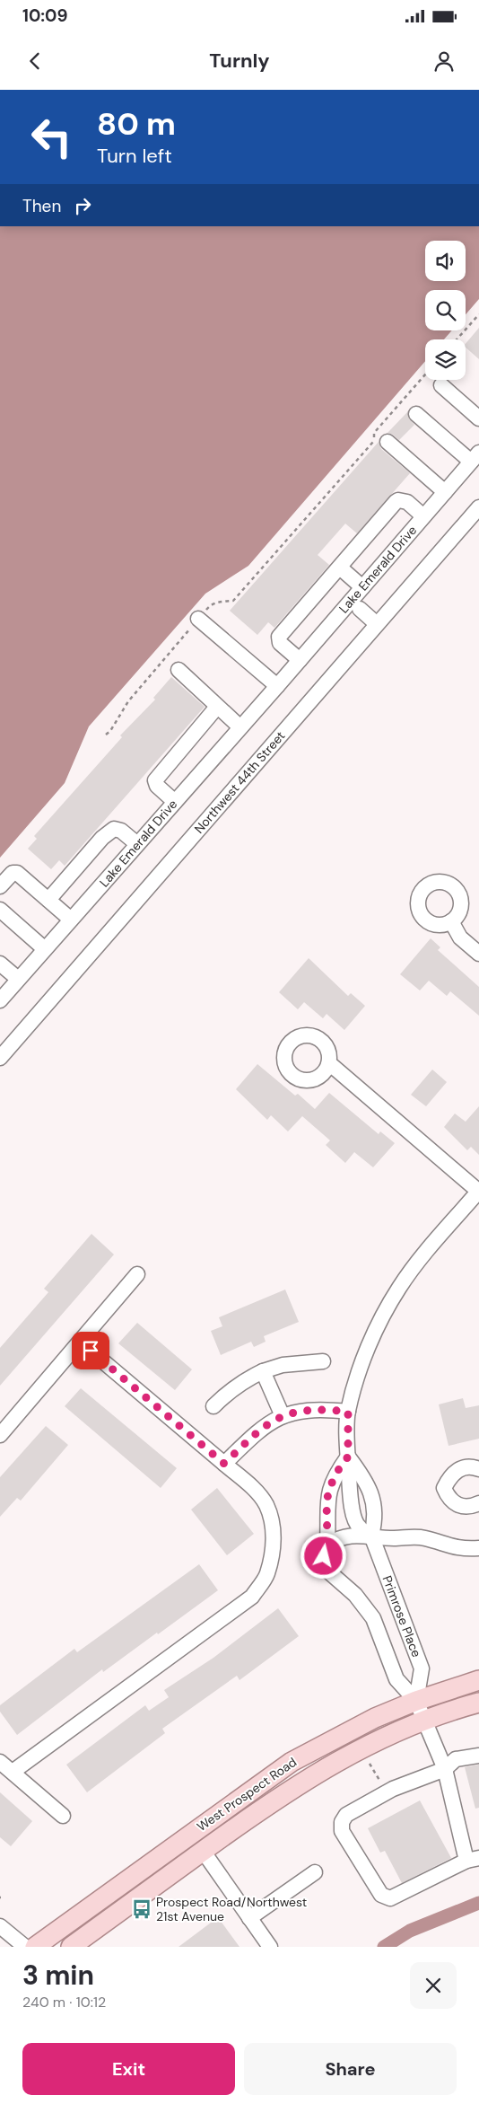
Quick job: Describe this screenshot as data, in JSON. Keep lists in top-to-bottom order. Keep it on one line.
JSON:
{"streets":{"main road":["West Prospect Road"],"street":["Lake Emerald Drive","Northwest 44th Street","Primrose Place"]},"crossings":[["Primrose Place","West Prospect Road"]],"places":{"bus stop":["Prospect Road/Northwest 21st Avenue"]},"page":{"status":"10:09","header":"Turnly","turn":["80 m","Turn left"],"then":"Then","heading":["3 min","240 m · 10:12"],"buttons":["Exit","Share"]}}
